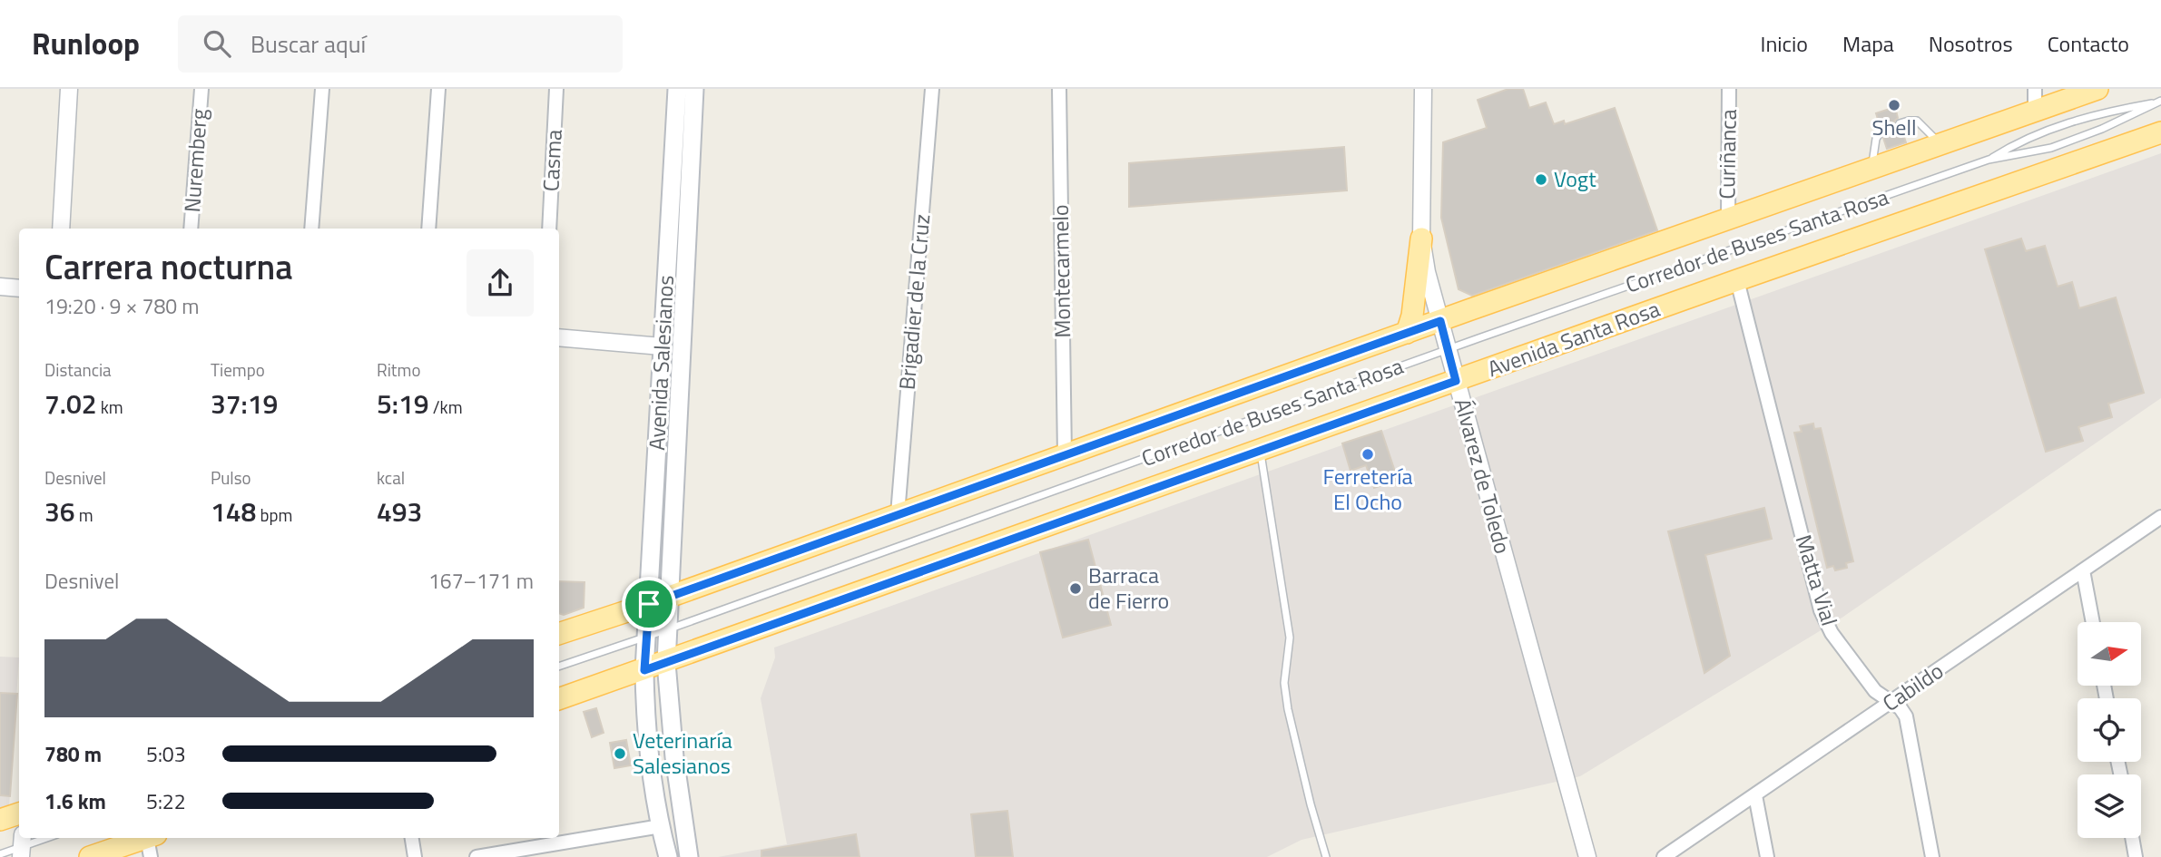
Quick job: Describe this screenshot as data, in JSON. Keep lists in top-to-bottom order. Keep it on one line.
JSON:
{"streets":{"main road":["Avenida Santa Rosa","Avenida Salesianos"],"street":["Curiñanca","Nuremberg","Casma","Montecarmelo","Brigadier de la Cruz","Álvarez de Toledo","Matta Vial","Cabildo"],"lane":["Corredor de Buses Santa Rosa"]},"crossings":[["Corredor de Buses Santa Rosa","Avenida Salesianos"],["Corredor de Buses Santa Rosa","Álvarez de Toledo"],["Avenida Santa Rosa","Avenida Salesianos"],["Avenida Santa Rosa","Álvarez de Toledo"],["Avenida Santa Rosa","Matta Vial"],["Matta Vial","Cabildo"]],"places":["Shell","Vogt","Ferretería El Ocho","Barraca de Fierro","Veterinaría Salesianos"],"north":"right","page":{"header":"Runloop","search":"Buscar aquí","nav":["Inicio","Mapa","Nosotros","Contacto"],"heading":["Carrera nocturna","19:20 · 9 × 780 m"],"stats":[["Distancia","7.02 km"],["Tiempo","37:19"],["Ritmo","5:19 /km"],["Desnivel","36 m"],["Pulso","148 bpm"],["kcal","493"]],"chart":["Desnivel","167–171 m"],"list":[{"name":"780 m","note":"5:03"},{"name":"1.6 km","note":"5:22"}]}}
